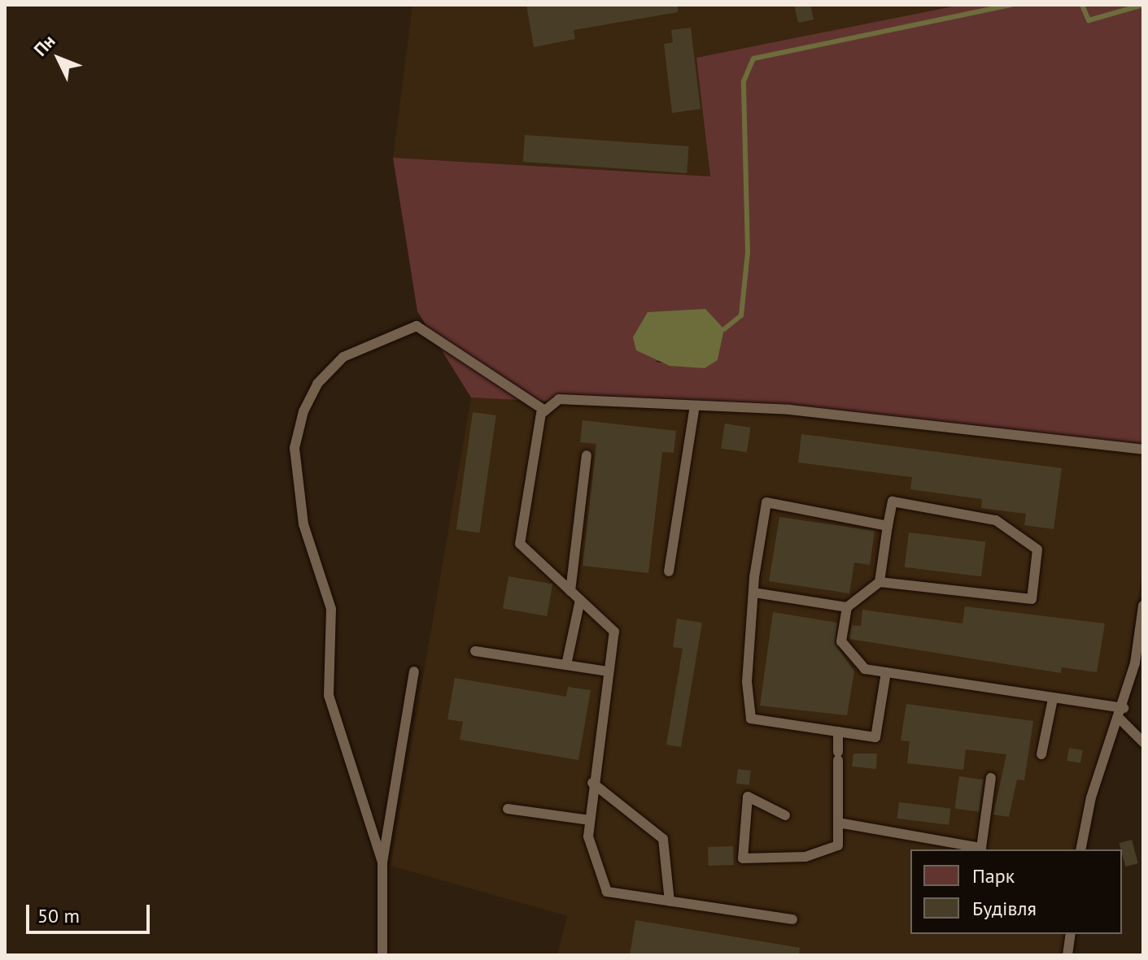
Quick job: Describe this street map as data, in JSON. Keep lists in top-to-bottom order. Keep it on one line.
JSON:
{"legend":["Парк","Будівля"],"scale_bar":"50 m","north":"top left"}
